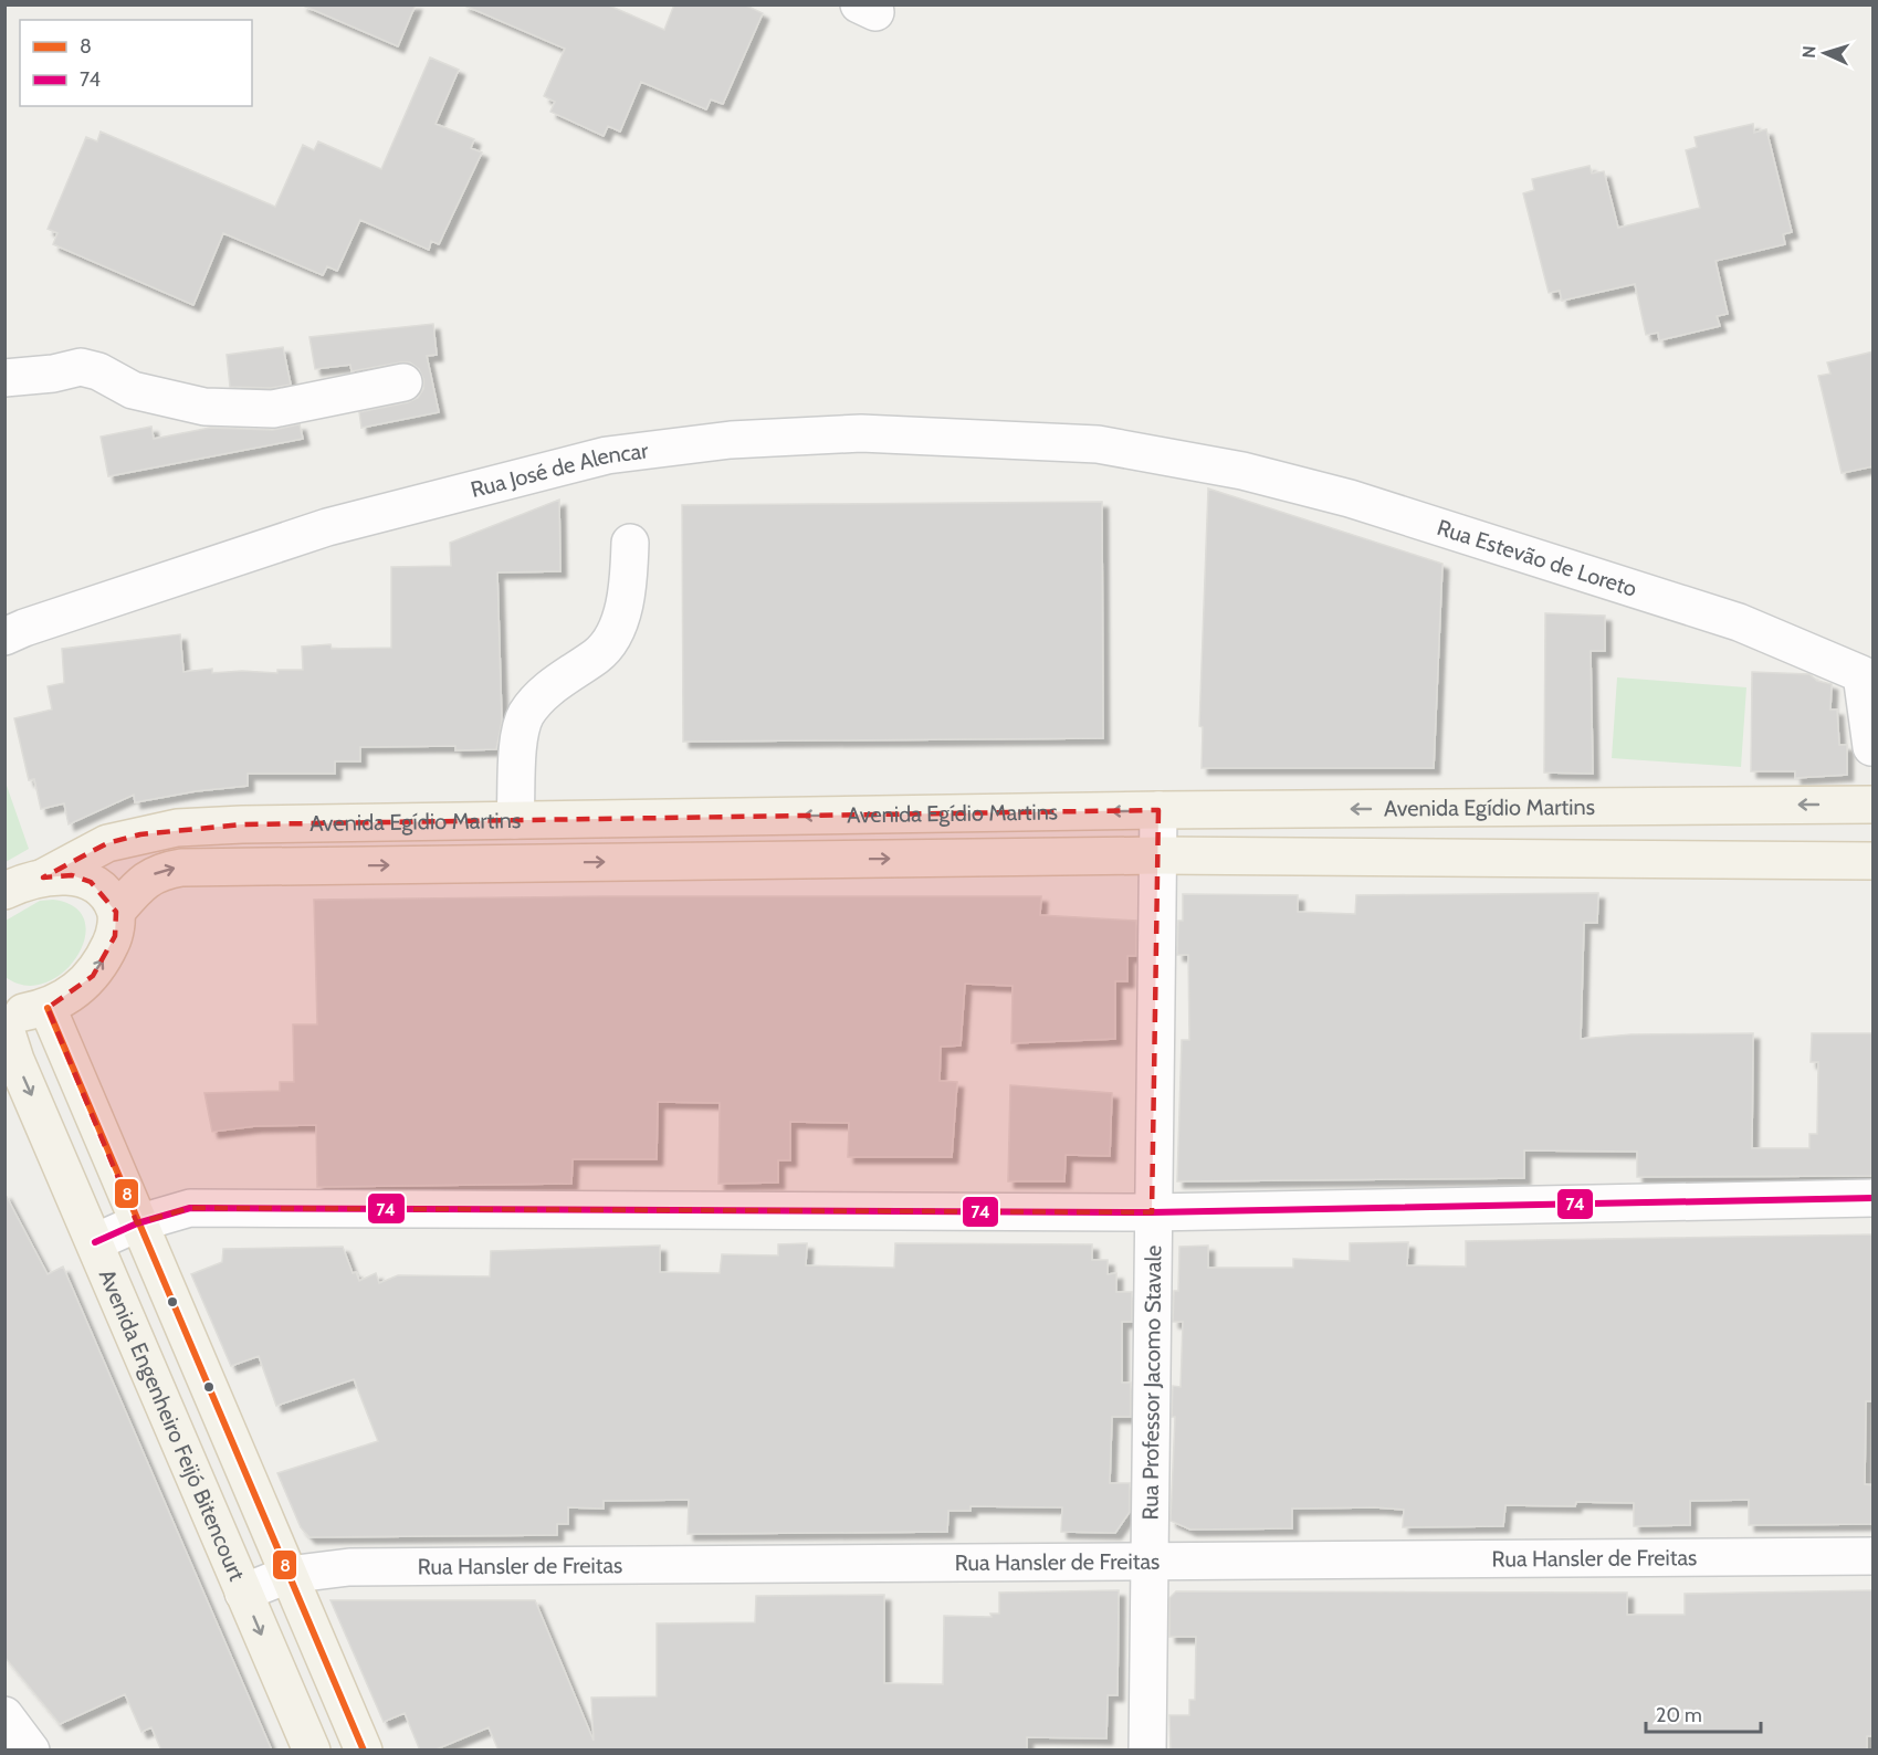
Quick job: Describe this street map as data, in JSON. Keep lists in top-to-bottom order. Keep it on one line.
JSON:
{"streets":{"main road":["Avenida Egídio Martins","Avenida Engenheiro Feijó Bitencourt"],"street":["Rua José de Alencar","Rua Estevão de Loreto","Rua Professor Jacomo Stavale","Rua Hansler de Freitas"]},"crossings":[["Rua José de Alencar","Rua Estevão de Loreto"],["Avenida Egídio Martins","Rua Professor Jacomo Stavale"],["Rua Professor Jacomo Stavale","Rua Hansler de Freitas"],["Avenida Engenheiro Feijó Bitencourt","Rua Hansler de Freitas"]],"lines":["transit line 8","transit line 74"],"legend":["8","74"],"scale_bar":"20 m","north":"left"}
